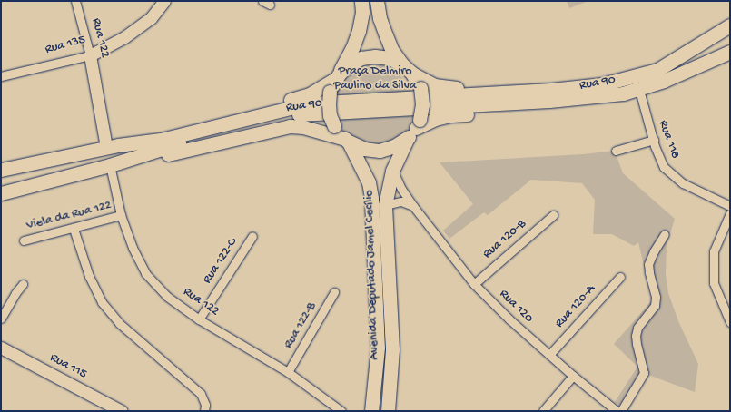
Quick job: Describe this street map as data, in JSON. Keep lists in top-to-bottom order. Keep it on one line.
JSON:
{"streets":{"main road":["Rua 90","Avenida Deputado Jamel Cecílio"],"street":["Rua 122","Rua 135","Rua 118","Viela da Rua 122","Rua 120-B","Rua 122-C","Rua 120","Rua 120-A","Rua 122-B","Rua 115"]},"crossings":[["Rua 122","Rua 135"],["Rua 122","Rua 90"],["Rua 122","Viela da Rua 122"],["Rua 122","Rua 122-C"],["Rua 122","Rua 122-B"],["Rua 90","Rua 118"],["Rua 120-B","Rua 120"],["Avenida Deputado Jamel Cecílio","Rua 120"],["Rua 120","Rua 120-A"]],"parks":["Praça Delmiro Paulino da Silva"]}
